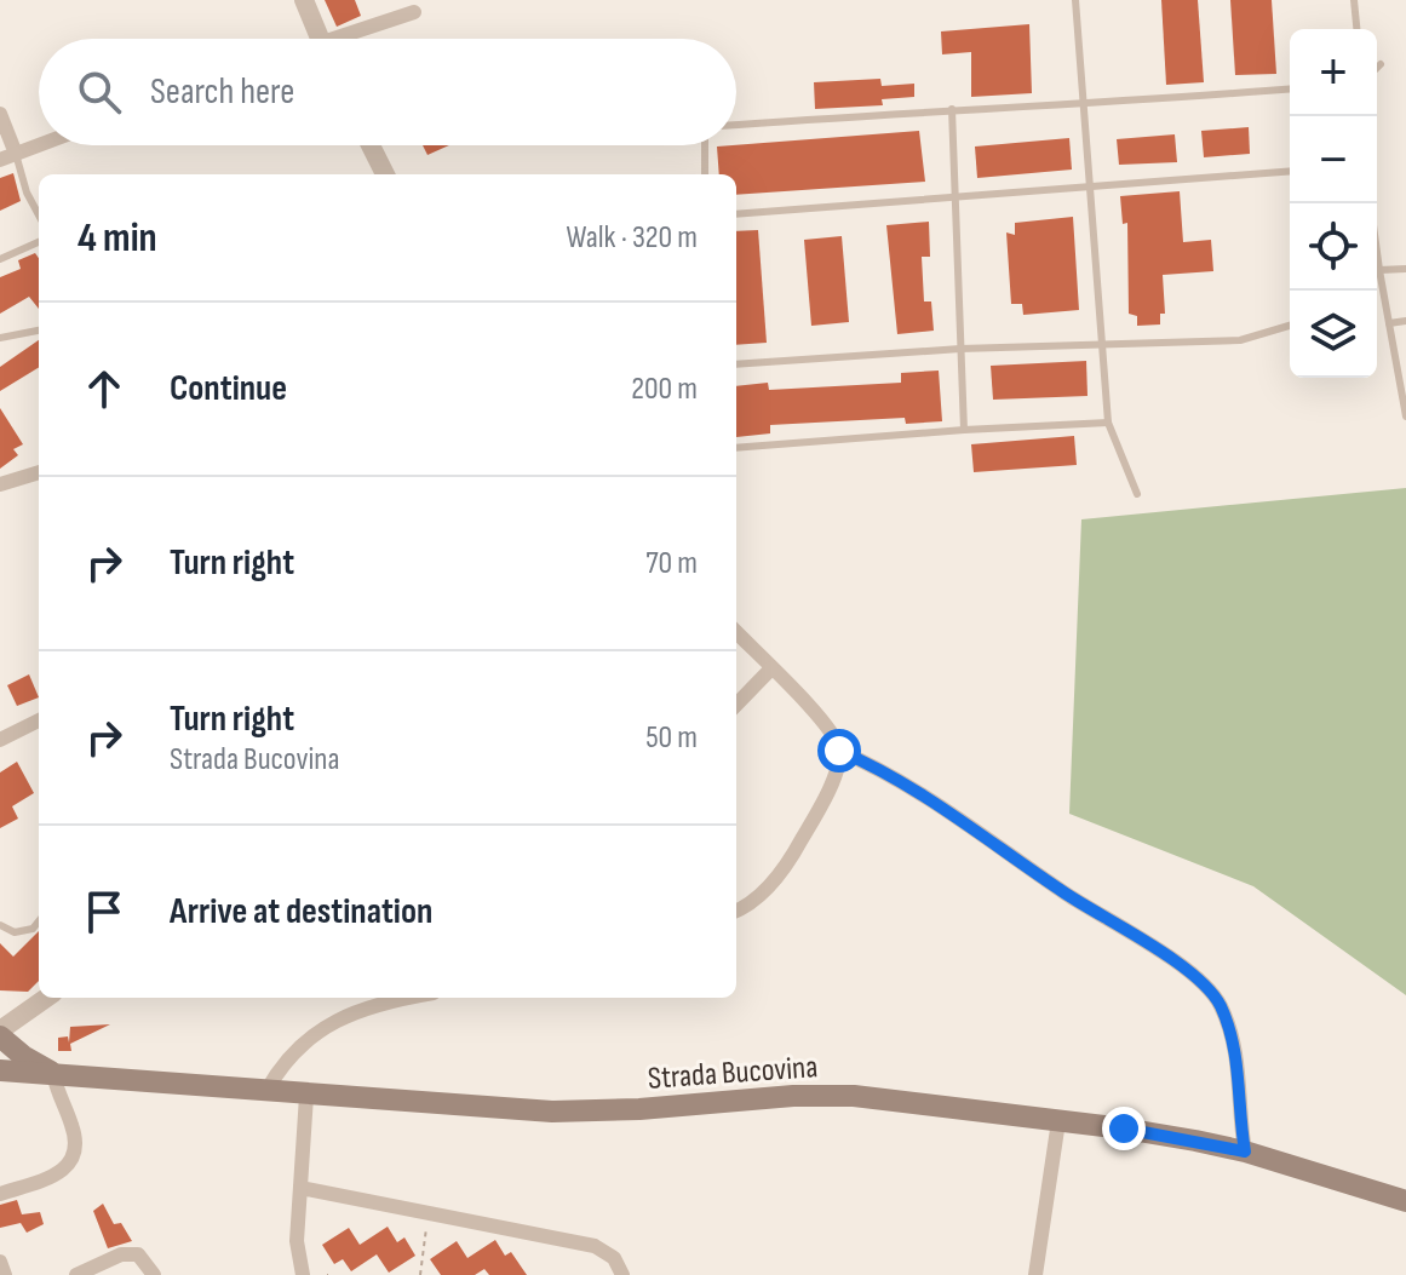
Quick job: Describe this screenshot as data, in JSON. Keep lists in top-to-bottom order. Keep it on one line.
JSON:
{"streets":{"main road":["Strada Bucovina"]},"page":{"map_buttons":["+","−"],"search":"Search here","heading":["4 min","Walk · 320 m"],"list":[["Continue","200 m"],["Turn right","70 m"],["Turn right","Strada Bucovina","50 m"],"Arrive at destination"]}}
